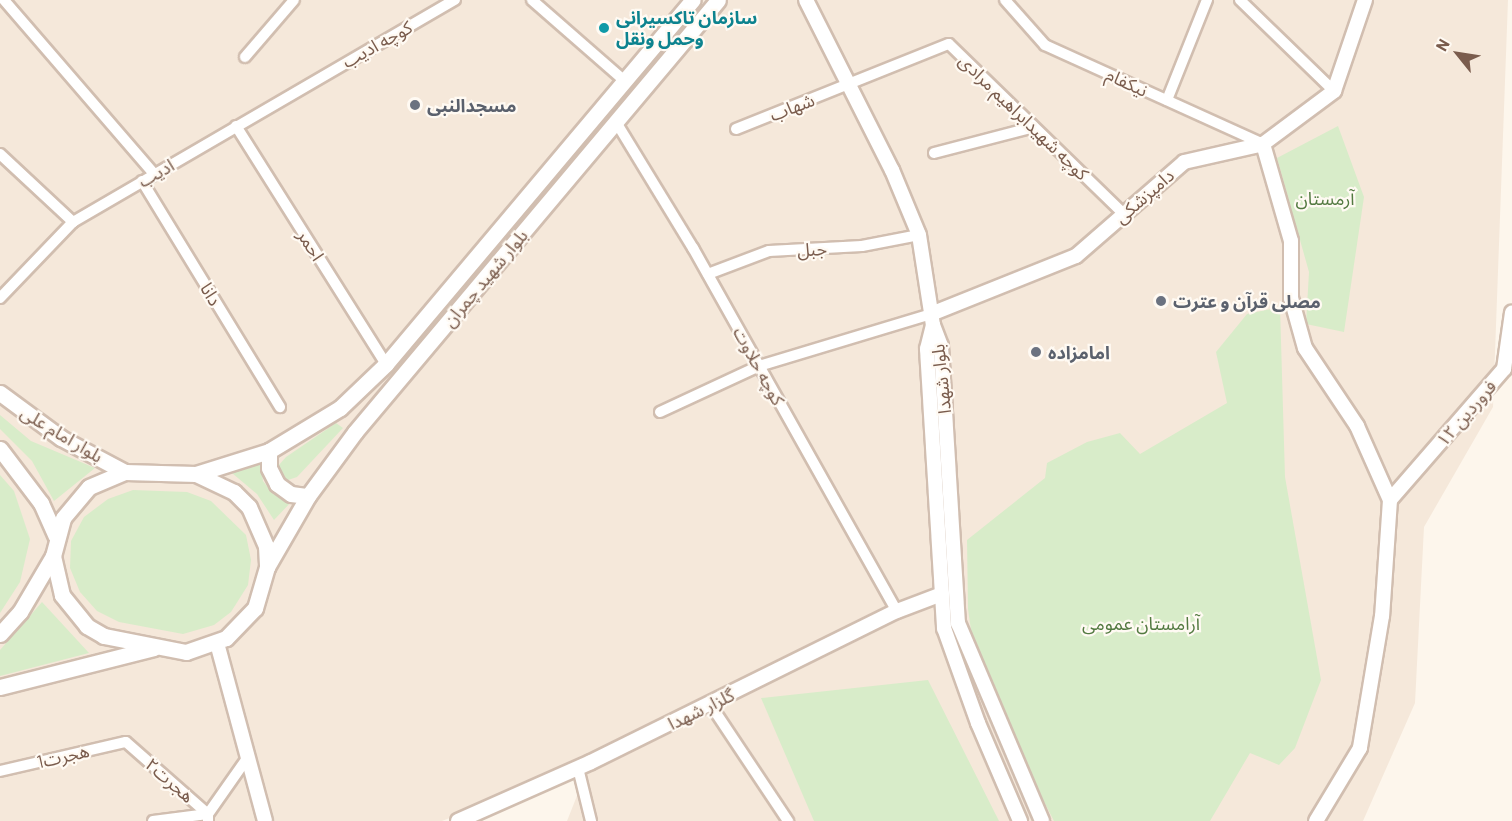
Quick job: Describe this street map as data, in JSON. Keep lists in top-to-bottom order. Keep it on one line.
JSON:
{"streets":{"main road":["بلوار شهید چمران","بلوار امام علی"],"street":["کوچه ادیب","نیکفام","شهاب","کوچه شهیدابراهیم مرادی","ادیب","دامپزشکی","احمر","جبل","دانا","کوچه حلاوت","بلوار شهدا","۱۲ فروردین","گلزار شهدا","هجرت1","هجرت۲"]},"crossings":[["کوچه ادیب","ادیب"],["نیکفام","دامپزشکی"],["شهاب","کوچه شهیدابراهیم مرادی"],["کوچه شهیدابراهیم مرادی","دامپزشکی"],["ادیب","احمر"],["ادیب","دانا"],["دامپزشکی","بلوار شهدا"],["احمر","بلوار شهید چمران"],["جبل","کوچه حلاوت"],["بلوار شهید چمران","کوچه حلاوت"],["بلوار شهید چمران","بلوار امام علی"],["کوچه حلاوت","گلزار شهدا"],["بلوار شهدا","گلزار شهدا"],["هجرت1","هجرت۲"]],"parks":["آرمستان","آرامستان عمومی"],"places":["سازمان تاکسیرانی وحمل ونقل","مسجدالنبی","مصلی قرآن و عترت","امامزاده"],"north":"top left"}
